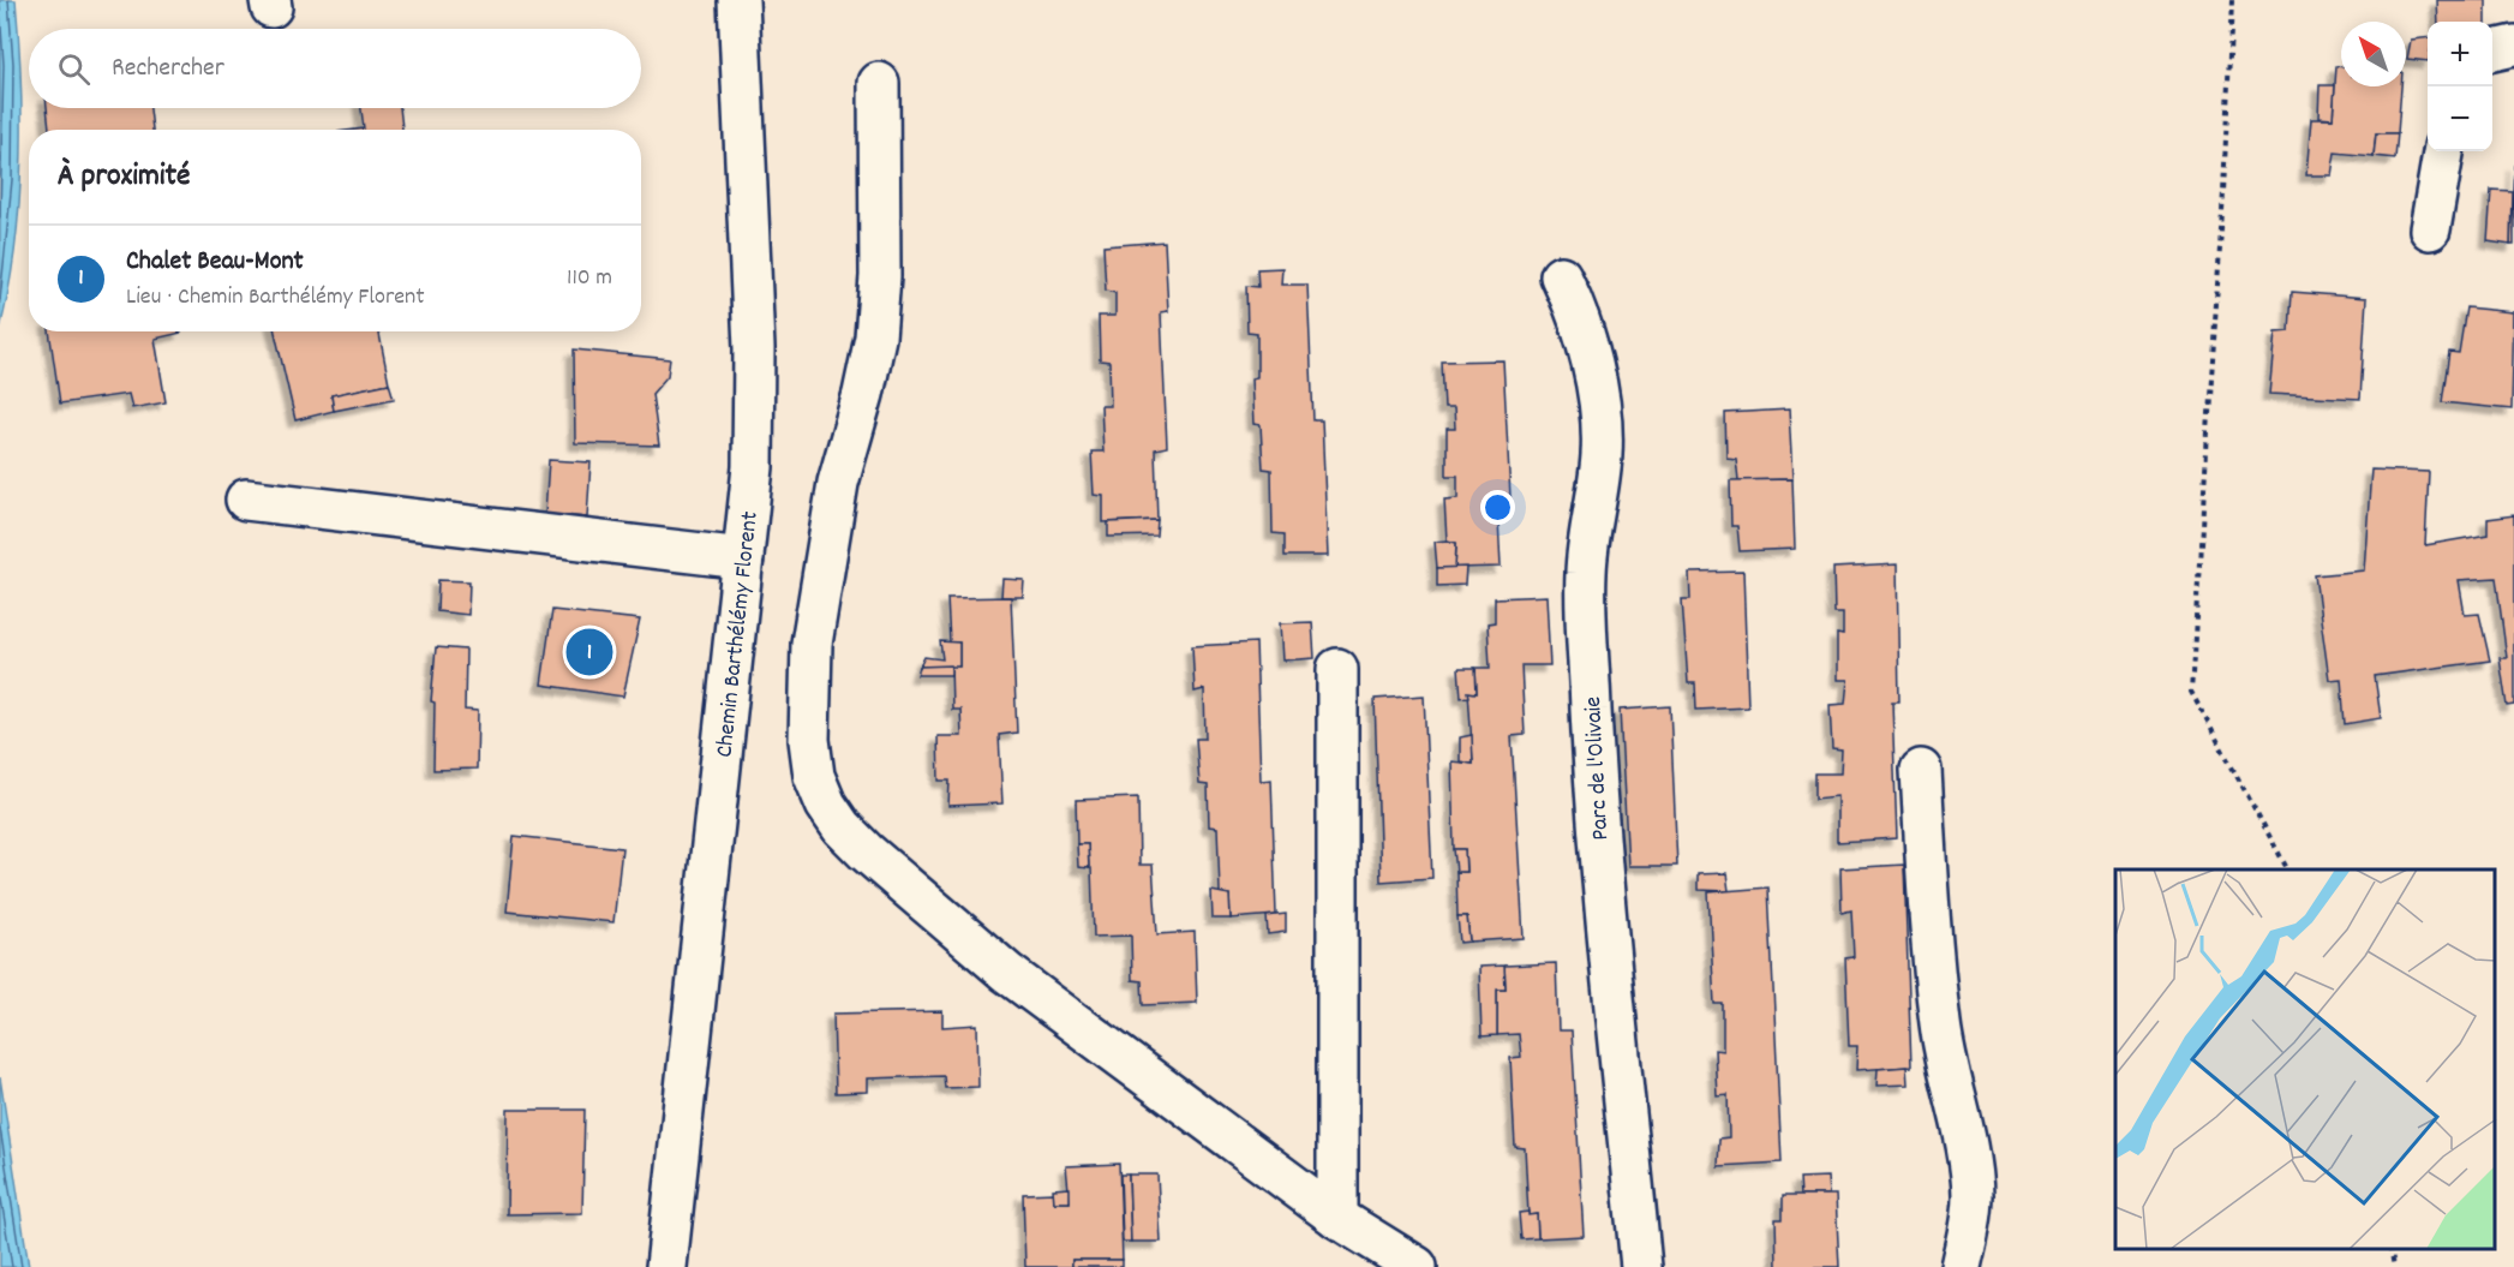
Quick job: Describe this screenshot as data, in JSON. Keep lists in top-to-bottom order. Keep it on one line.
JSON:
{"streets":{"street":["Chemin Barthélémy Florent","Parc de l'Olivaie"]},"north":"top left","page":{"map_buttons":["+","−"],"search":"Rechercher","heading":"À proximité","list":[{"mark":"1","name":"Chalet Beau-Mont","note":"Lieu · Chemin Barthélémy Florent","value":"110 m"}],"pins":"1"}}
